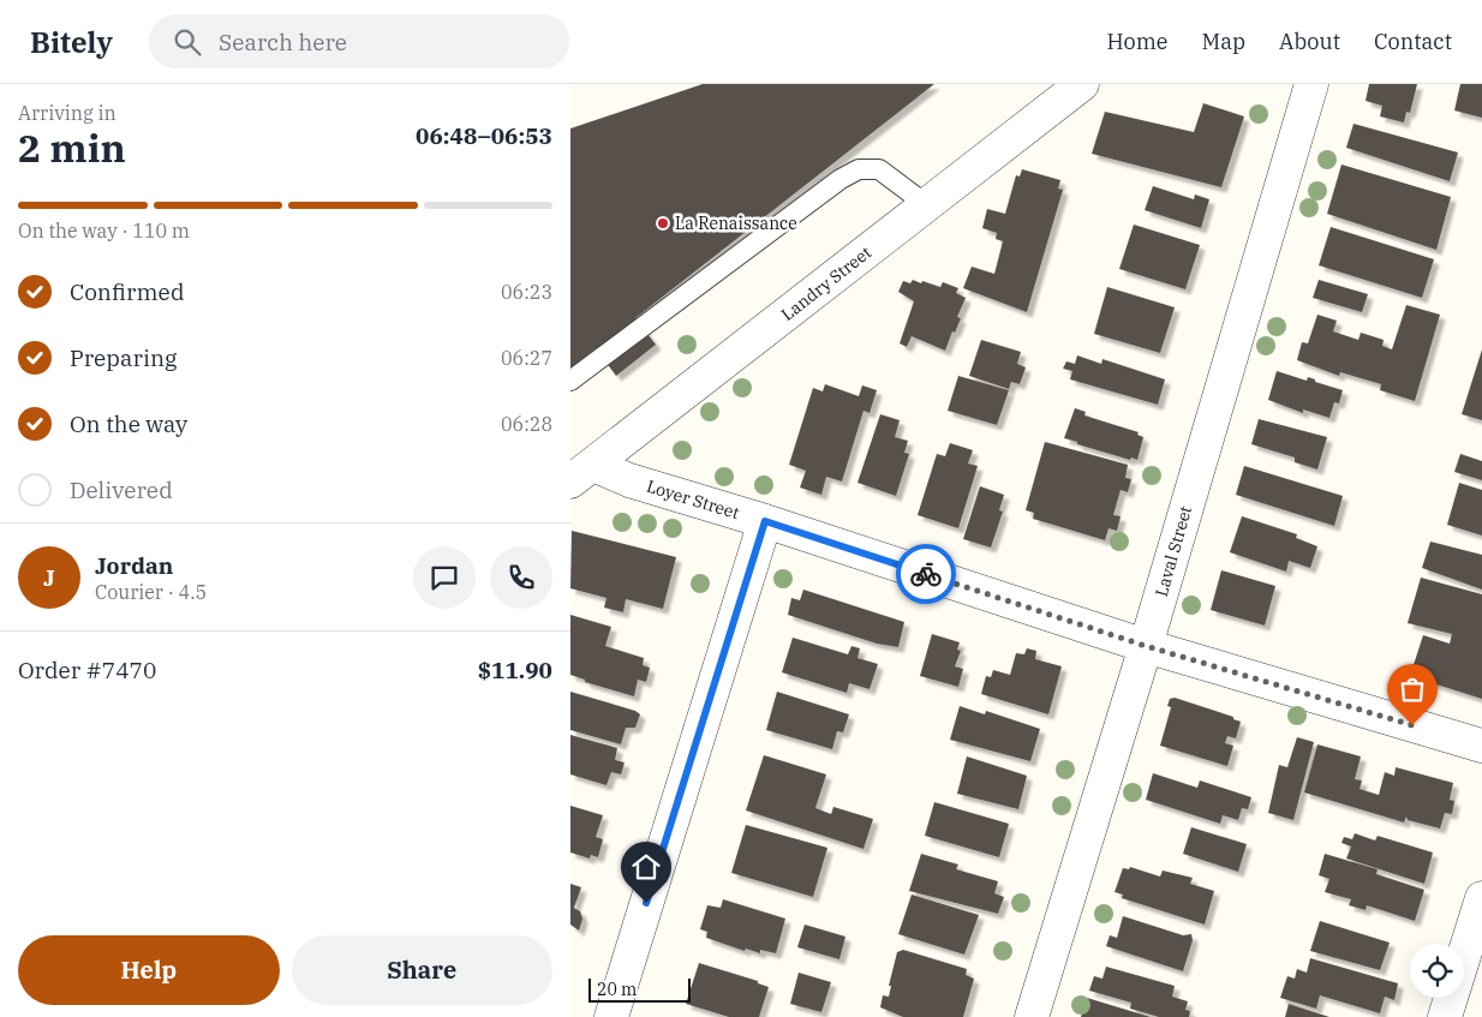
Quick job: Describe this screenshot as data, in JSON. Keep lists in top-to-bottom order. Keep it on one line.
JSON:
{"streets":{"street":["Landry Street","Loyer Street","Laval Street"]},"crossings":[["Landry Street","Loyer Street"],["Loyer Street","Laval Street"]],"places":["La Renaissance"],"scale_bar":"20 m","page":{"header":"Bitely","search":"Search here","nav":["Home","Map","About","Contact"],"heading":["2 min","Arriving in","06:48–06:53"],"panel":["Jordan","Courier · 4.5","Order #7470","$11.90"],"bar":"On the way · 110 m","list":[["Confirmed","06:23"],["Preparing","06:27"],["On the way","06:28"],"Delivered"],"round":"J","buttons":["Help","Share"],"scale":"20 m"}}
